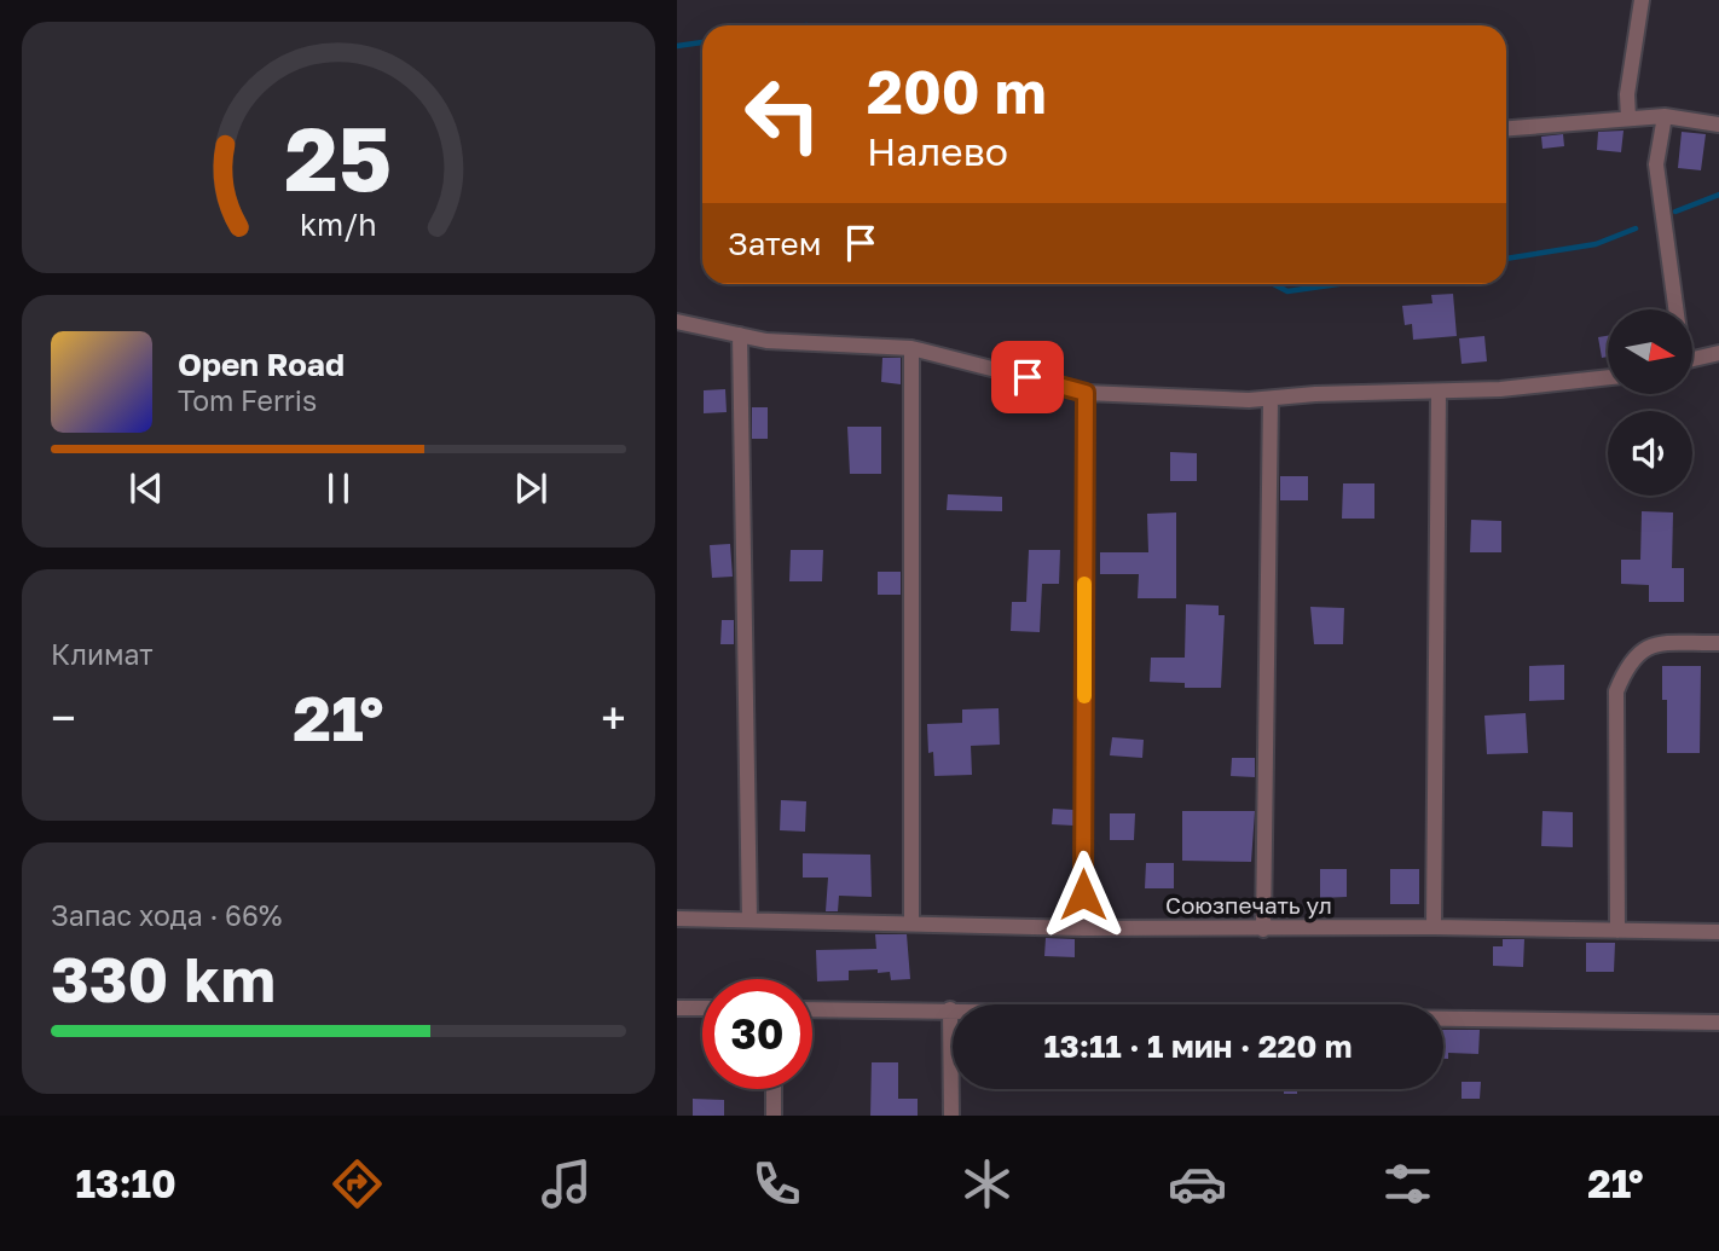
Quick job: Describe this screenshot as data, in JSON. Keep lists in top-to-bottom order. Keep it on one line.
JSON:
{"streets":{"street":["Союзпечать ул"]},"north":"right","page":{"turn":["200 m","Налево"],"then":"Затем","song":["Open Road","Tom Ferris"],"tile":["Климат",["Запас хода · 66%","330 km"]],"heat":["−","21°","+"],"limit":"30","trip":"13:11 · 1 мин · 220 m","tabs":["13:10","21°"],"gauge":["25","km/h"]}}
